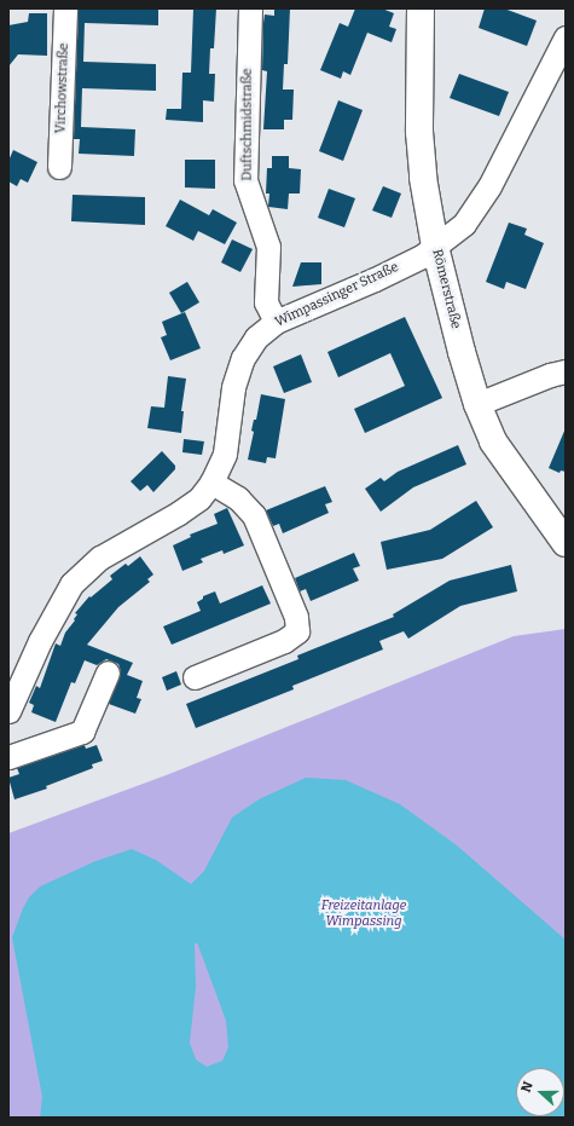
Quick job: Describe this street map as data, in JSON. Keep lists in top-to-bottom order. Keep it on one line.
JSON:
{"streets":{"main road":["Römerstraße"],"street":["Virchowstraße","Duftschmidstraße","Wimpassinger Straße"]},"crossings":[["Duftschmidstraße","Wimpassinger Straße"],["Römerstraße","Wimpassinger Straße"]],"parks":["Freizeitanlage Wimpassing"],"north":"left"}
